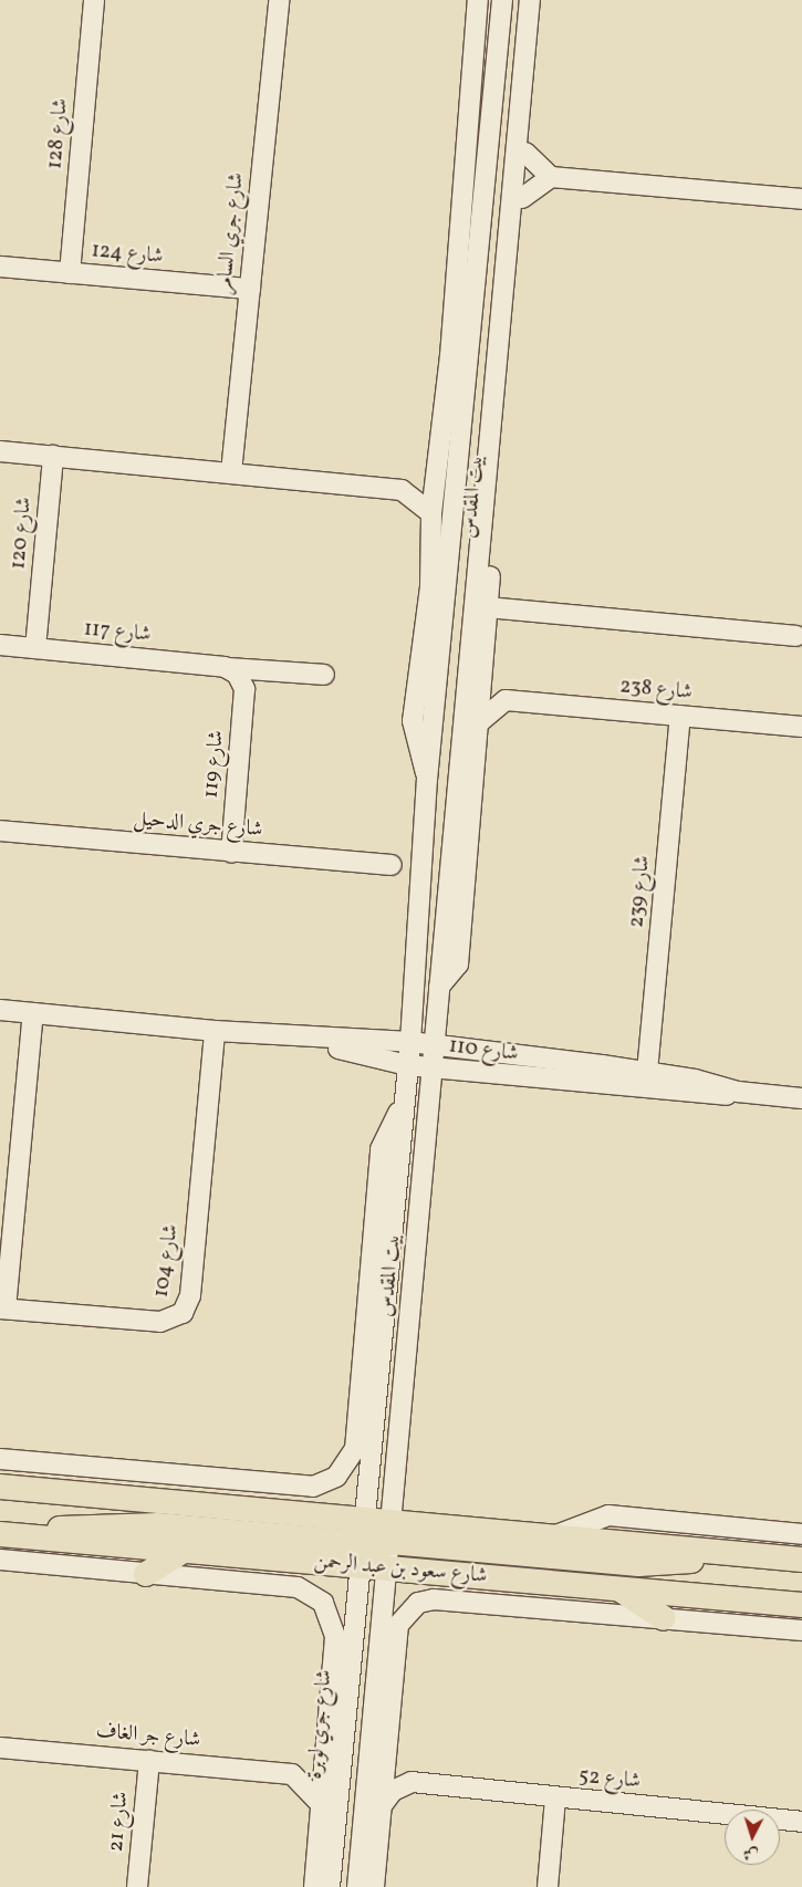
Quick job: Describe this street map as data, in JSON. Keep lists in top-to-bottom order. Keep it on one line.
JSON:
{"streets":{"main road":["شارع سعود بن عبد الرحمن"],"street":["شارع 128","شارع جري السامر","شارع 124","بيت المقدس","شارع 120","شارع 117","شارع 238","شارع 119","شارع جري الدحيل","شارع 239","شارع 110","شارع 104","شارع جري لوبرة","شارع جر الغاف","شارع 52","شارع 21"]},"crossings":[["شارع 128","شارع 124"],["شارع جري السامر","شارع 124"],["بيت المقدس","شارع 110"],["بيت المقدس","شارع سعود بن عبد الرحمن"],["بيت المقدس","شارع جري لوبرة"],["شارع 120","شارع 117"],["شارع 117","شارع 119"],["شارع 238","شارع 239"],["شارع 119","شارع جري الدحيل"],["شارع 239","شارع 110"],["شارع 110","شارع 104"],["شارع سعود بن عبد الرحمن","شارع جري لوبرة"],["شارع جر الغاف","شارع 21"]],"north":"bottom"}
